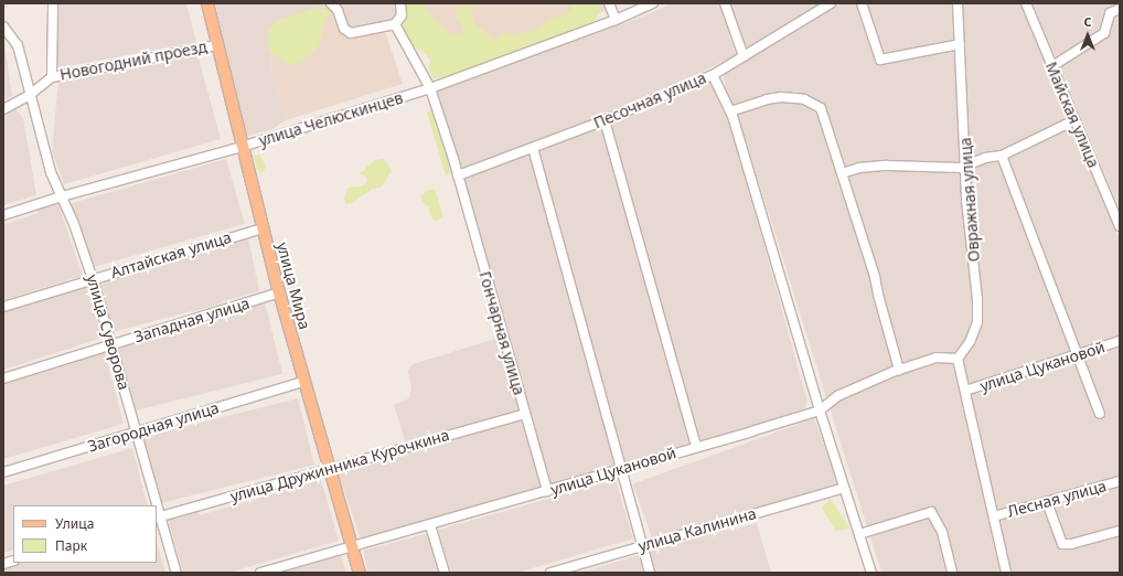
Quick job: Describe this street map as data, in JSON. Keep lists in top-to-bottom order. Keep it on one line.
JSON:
{"streets":{"main road":["улица Мира"],"street":["Новогодний проезд","Песочная улица","Майская улица","улица Челюскинцев","Овражная улица","Алтайская улица","Западная улица","улица Суворова","Гончарная улица","улица Цукановой","Загородная улица","улица Дружинника Курочкина","Лесная улица","улица Калинина"]},"crossings":[["Новогодний проезд","улица Мира"],["Песочная улица","Гончарная улица"],["улица Челюскинцев","улица Мира"],["улица Челюскинцев","улица Суворова"],["улица Челюскинцев","Гончарная улица"],["Овражная улица","улица Цукановой"],["Алтайская улица","улица Мира"],["Алтайская улица","улица Суворова"],["улица Мира","Западная улица"],["улица Мира","улица Цукановой"],["улица Мира","Загородная улица"],["улица Мира","улица Дружинника Курочкина"],["Западная улица","улица Суворова"],["улица Суворова","Загородная улица"],["улица Суворова","улица Дружинника Курочкина"],["Гончарная улица","улица Цукановой"],["Гончарная улица","улица Дружинника Курочкина"]],"legend":["Улица","Парк"],"north":"top"}
